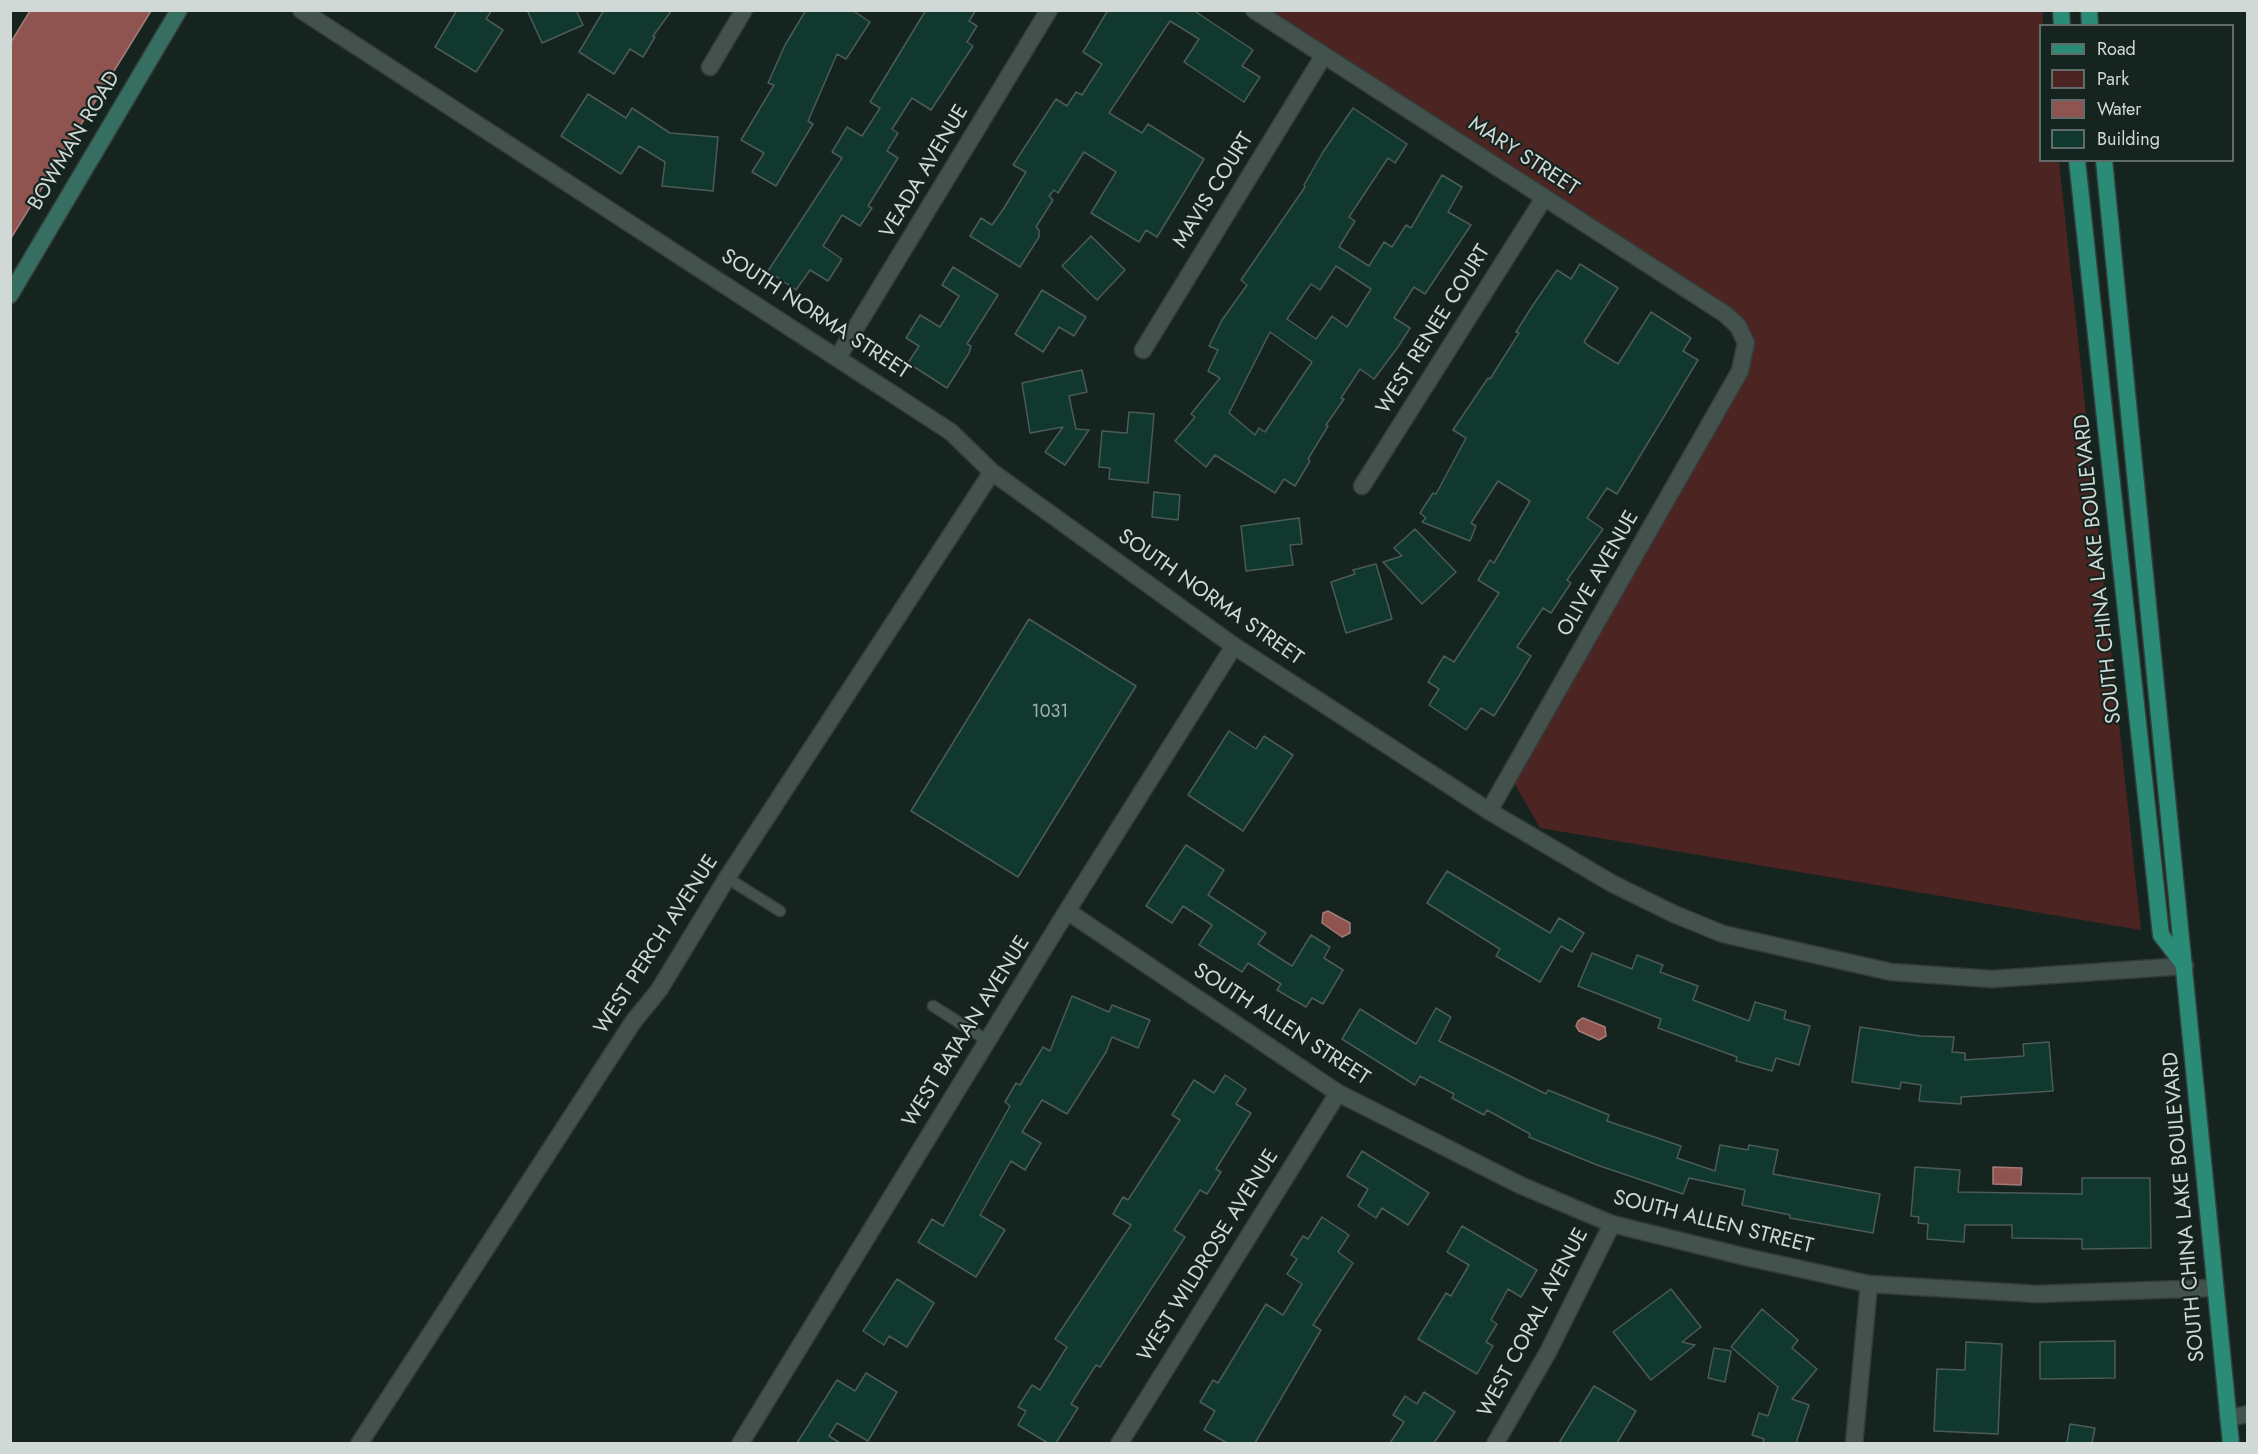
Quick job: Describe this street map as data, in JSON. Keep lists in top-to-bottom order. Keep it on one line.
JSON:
{"streets":{"main road":["BOWMAN ROAD","SOUTH CHINA LAKE BOULEVARD"],"street":["MARY STREET","VEADA AVENUE","MAVIS COURT","SOUTH NORMA STREET","WEST RENEE COURT","OLIVE AVENUE","WEST PERCH AVENUE","SOUTH ALLEN STREET","WEST BATAAN AVENUE","WEST WILDROSE AVENUE","WEST CORAL AVENUE"]},"crossings":[["MARY STREET","MAVIS COURT"],["MARY STREET","WEST RENEE COURT"],["MARY STREET","OLIVE AVENUE"],["VEADA AVENUE","SOUTH NORMA STREET"],["SOUTH NORMA STREET","SOUTH CHINA LAKE BOULEVARD"],["SOUTH NORMA STREET","OLIVE AVENUE"],["SOUTH NORMA STREET","WEST PERCH AVENUE"],["SOUTH NORMA STREET","WEST BATAAN AVENUE"],["SOUTH CHINA LAKE BOULEVARD","SOUTH ALLEN STREET"],["SOUTH ALLEN STREET","WEST BATAAN AVENUE"],["SOUTH ALLEN STREET","WEST WILDROSE AVENUE"],["SOUTH ALLEN STREET","WEST CORAL AVENUE"]],"house_numbers":["1031"],"legend":["Road","Park","Water","Building"]}
